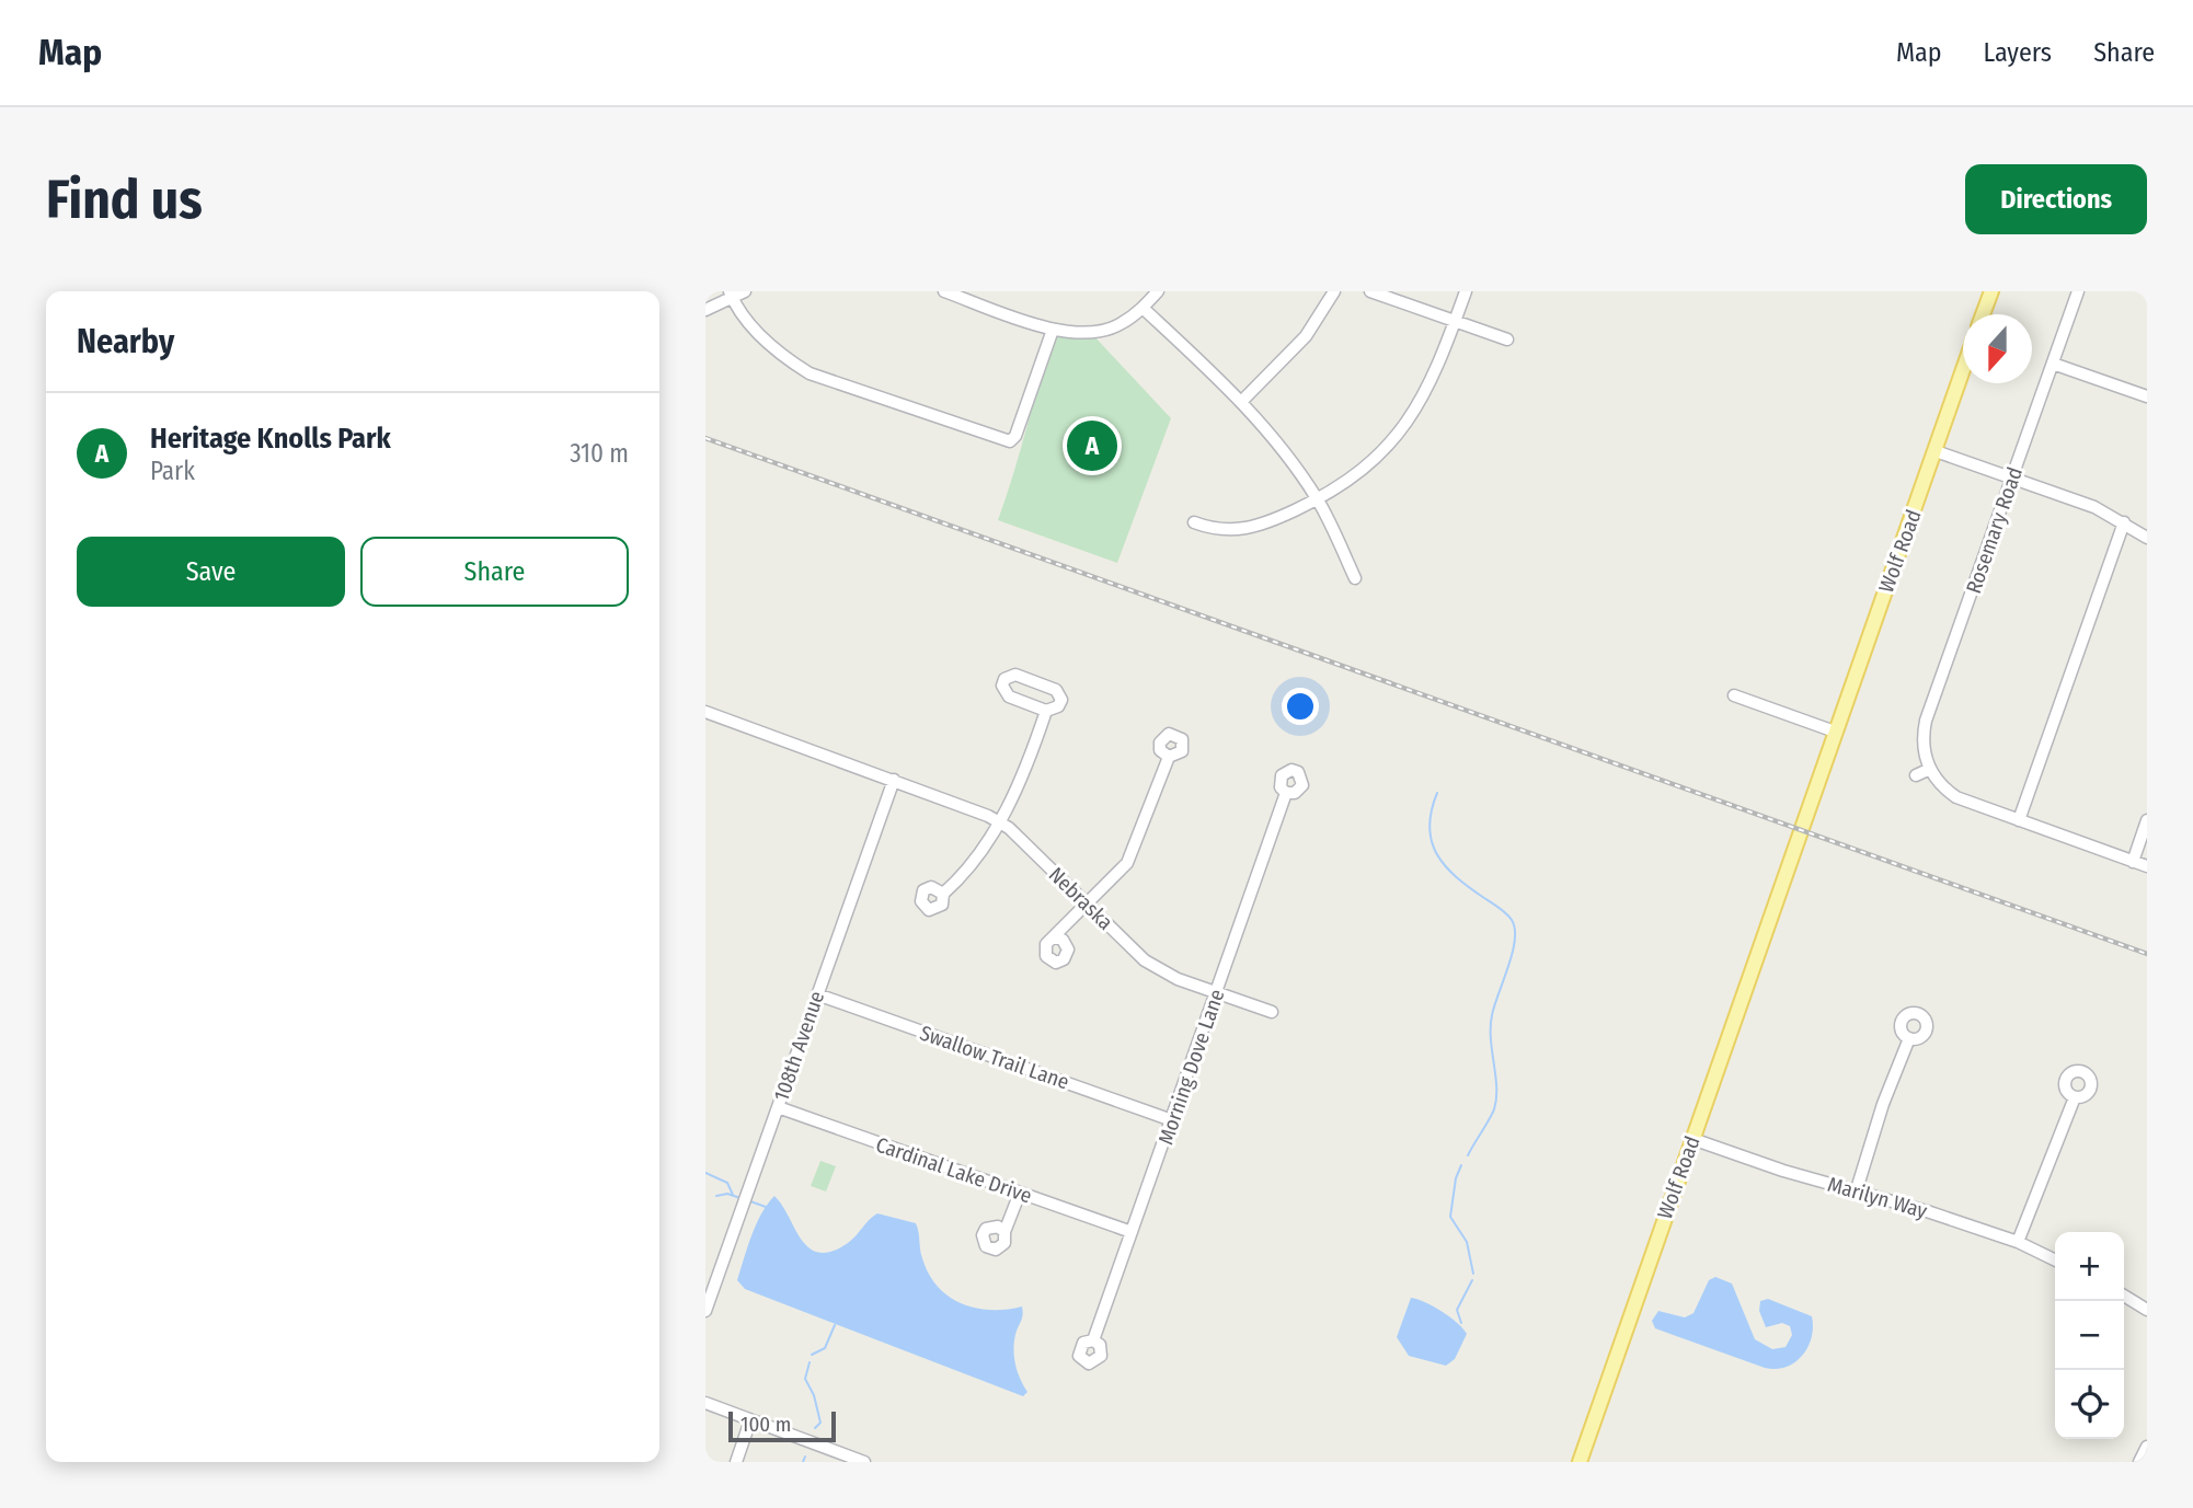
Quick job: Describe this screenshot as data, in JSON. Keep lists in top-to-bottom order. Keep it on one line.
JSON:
{"streets":{"main road":["Wolf Road"],"street":["Rosemary Road","Nebraska","108th Avenue","Swallow Trail Lane","Morning Dove Lane","Cardinal Lake Drive","Marilyn Way"]},"crossings":[["Wolf Road","Marilyn Way"],["Nebraska","108th Avenue"],["Nebraska","Morning Dove Lane"],["108th Avenue","Swallow Trail Lane"],["108th Avenue","Cardinal Lake Drive"],["Swallow Trail Lane","Morning Dove Lane"],["Morning Dove Lane","Cardinal Lake Drive"]],"scale_bar":"100 m","north":"bottom","page":{"header":"Map","nav":["Map","Layers","Share"],"buttons":["Directions",["Save","Share"]],"title":"Find us","heading":"Nearby","list":[{"mark":"A","name":"Heritage Knolls Park","note":"Park","value":"310 m"}],"pins":"A","map_buttons":["+","−"],"scale":"100 m"}}
